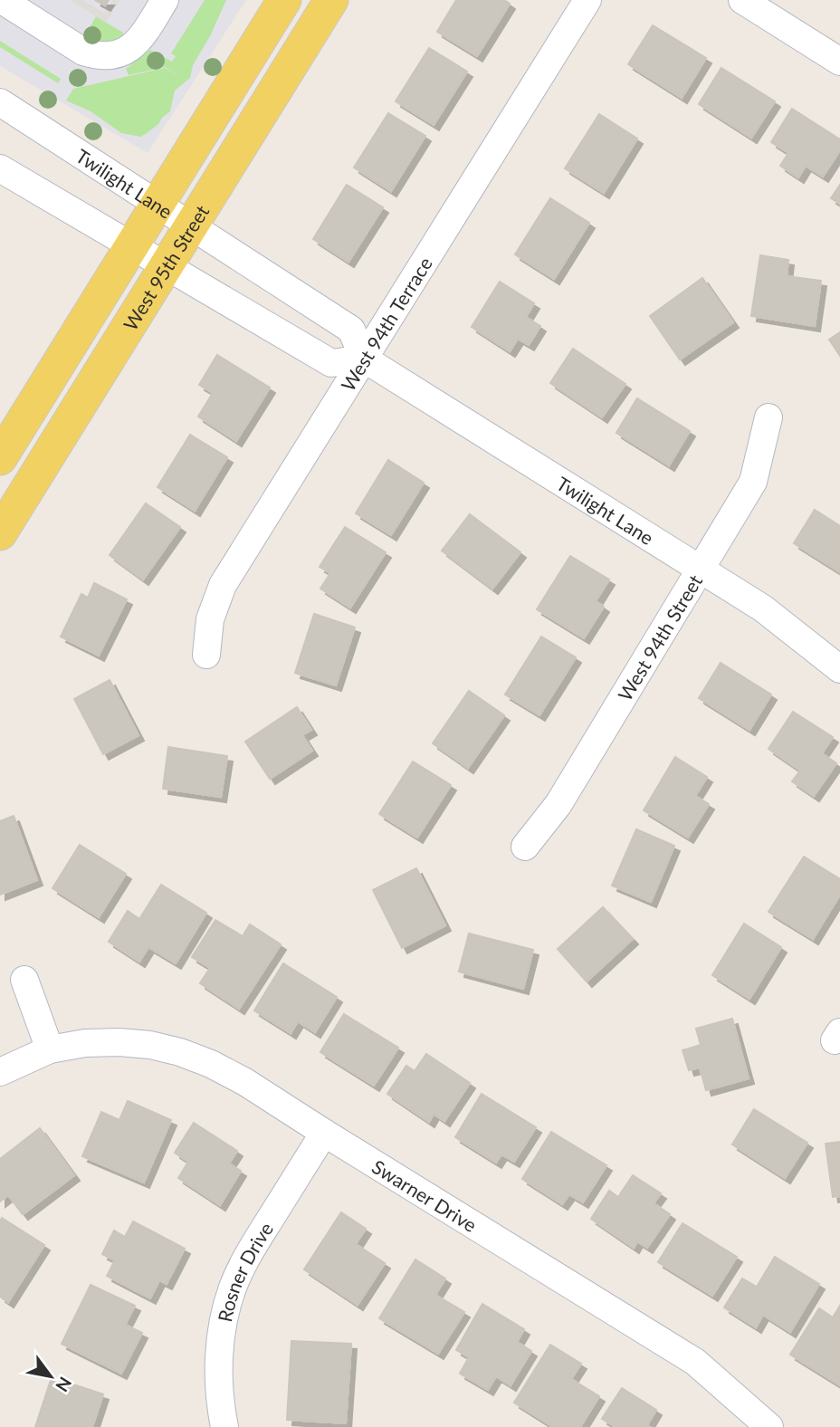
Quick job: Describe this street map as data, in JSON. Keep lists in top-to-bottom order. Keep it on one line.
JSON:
{"streets":{"main road":["West 95th Street"],"street":["Twilight Lane","West 94th Terrace","West 94th Street","Swarner Drive","Rosner Drive"]},"crossings":[["Twilight Lane","West 95th Street"],["Twilight Lane","West 94th Terrace"],["Twilight Lane","West 94th Street"],["Swarner Drive","Rosner Drive"]],"north":"bottom right"}
